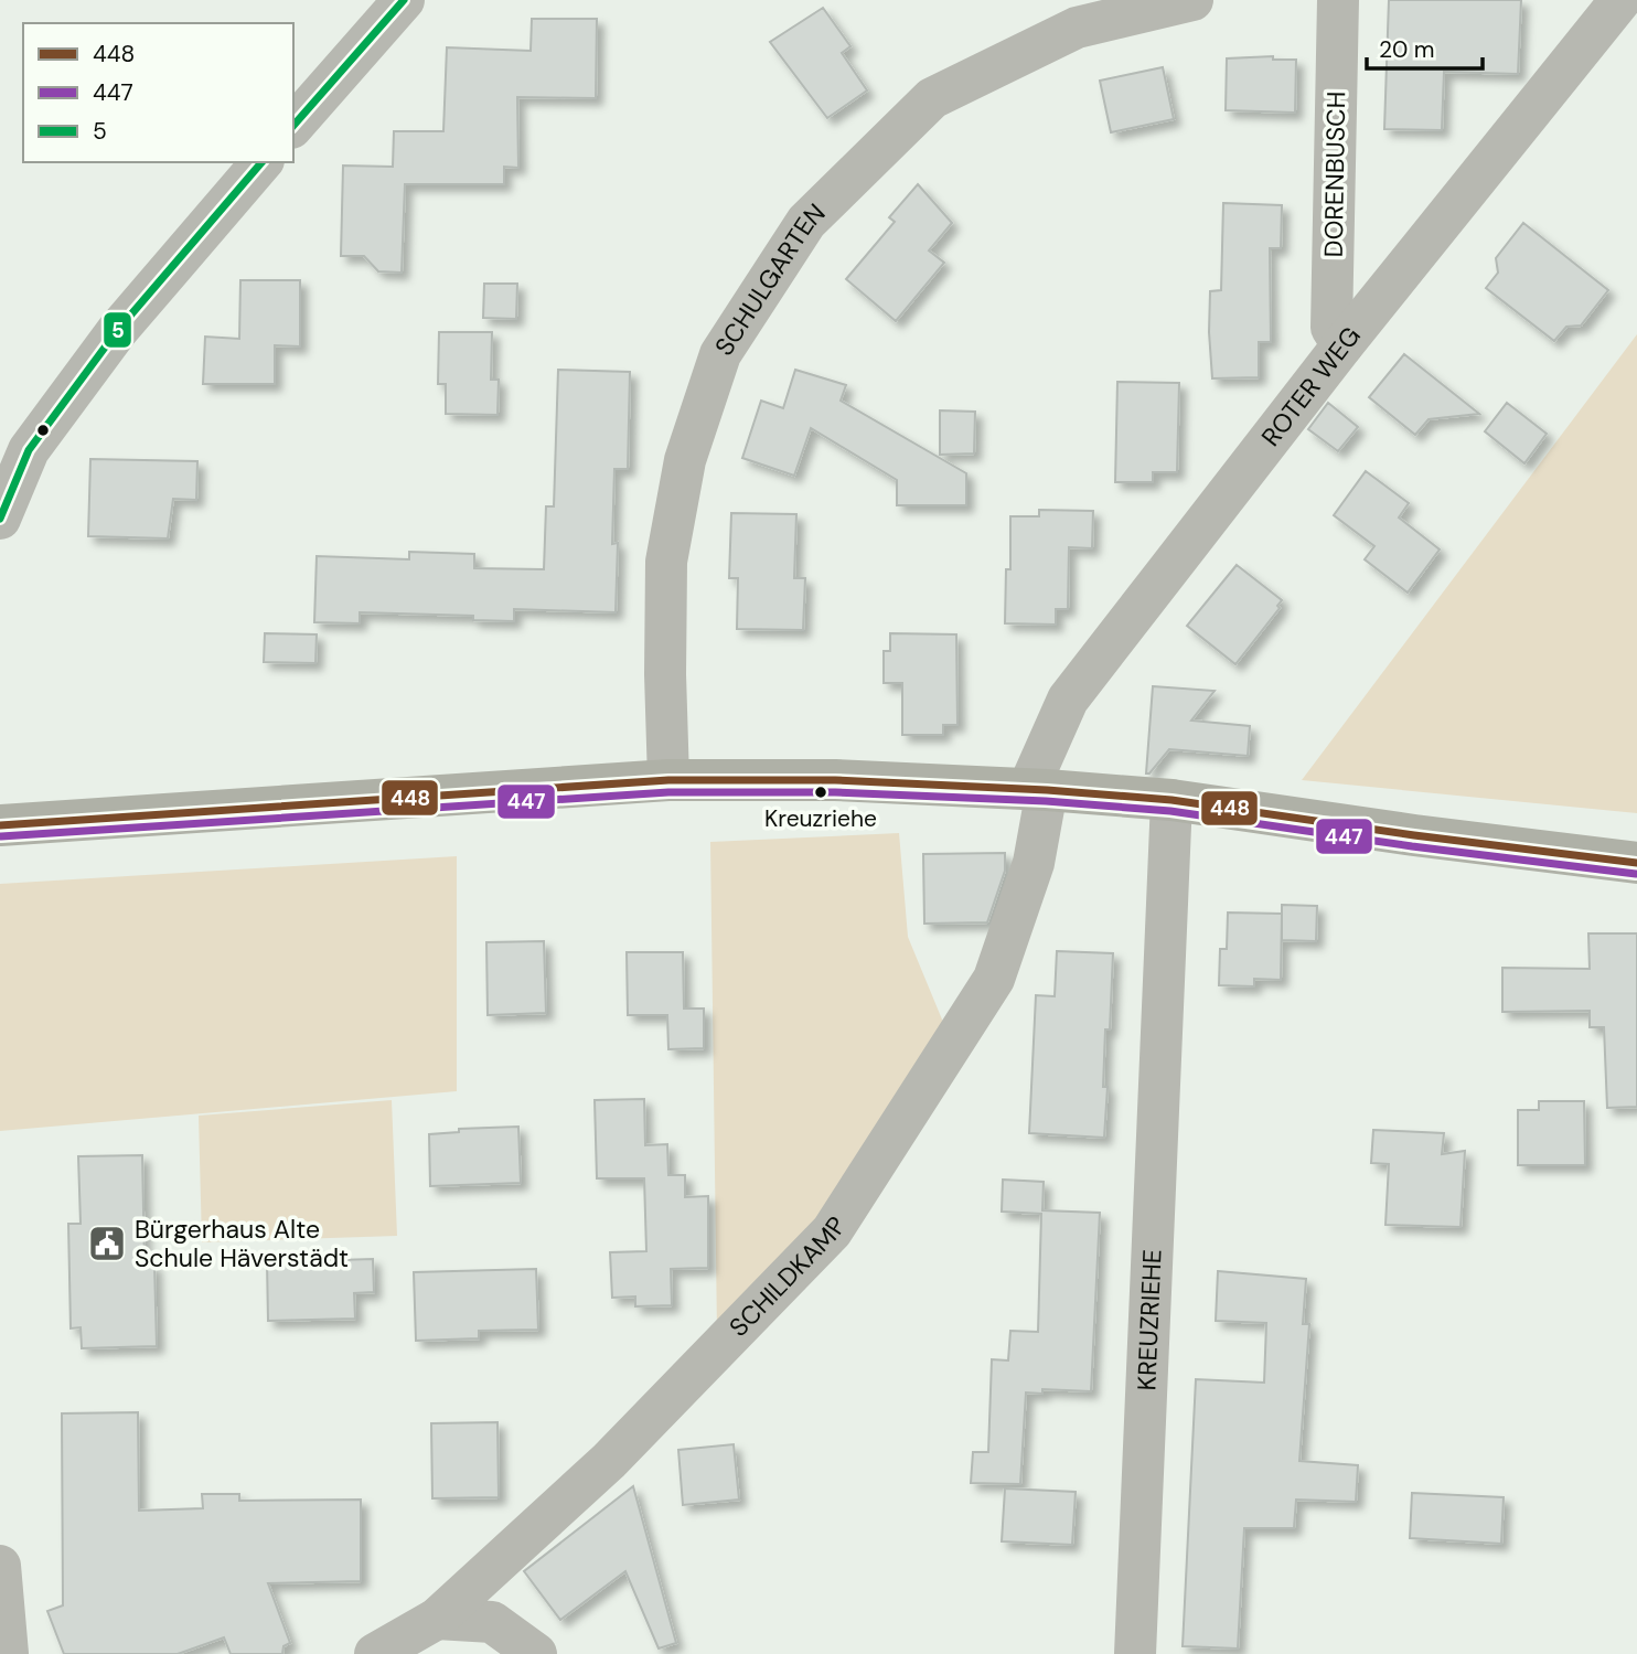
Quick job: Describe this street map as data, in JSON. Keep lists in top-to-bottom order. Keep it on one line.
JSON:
{"streets":{"street":["DORENBUSCH","SCHULGARTEN","ROTER WEG","SCHILDKAMP","KREUZRIEHE"]},"crossings":[["DORENBUSCH","ROTER WEG"],["ROTER WEG","SCHILDKAMP"]],"places":{"other":["Kreuzriehe"],"public building":["Bürgerhaus Alte Schule Häverstädt"]},"lines":["transit line 5","transit line 448","transit line 447"],"legend":["448","447","5"],"scale_bar":"20 m"}
